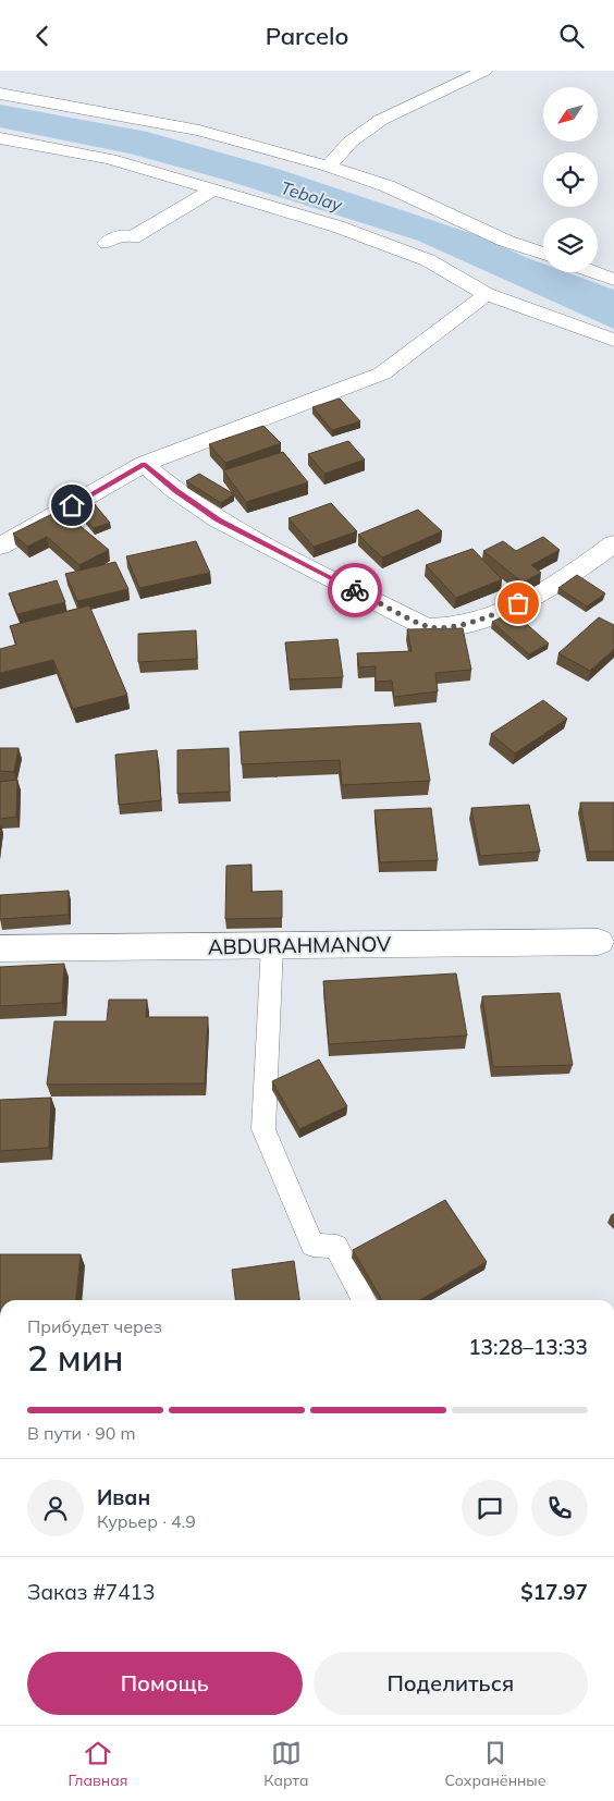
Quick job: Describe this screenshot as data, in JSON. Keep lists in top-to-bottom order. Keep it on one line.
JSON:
{"streets":{"street":["ABDURAHMANOV"]},"water":["Tebolay"],"north":"bottom left","page":{"header":"Parcelo","heading":["2 мин","Прибудет через","13:28–13:33"],"panel":["Иван","Курьер · 4.9","Заказ #7413","$17.97"],"bar":"В пути · 90 m","buttons":["Помощь","Поделиться"],"tabs":["Главная","Карта","Сохранённые"]}}
